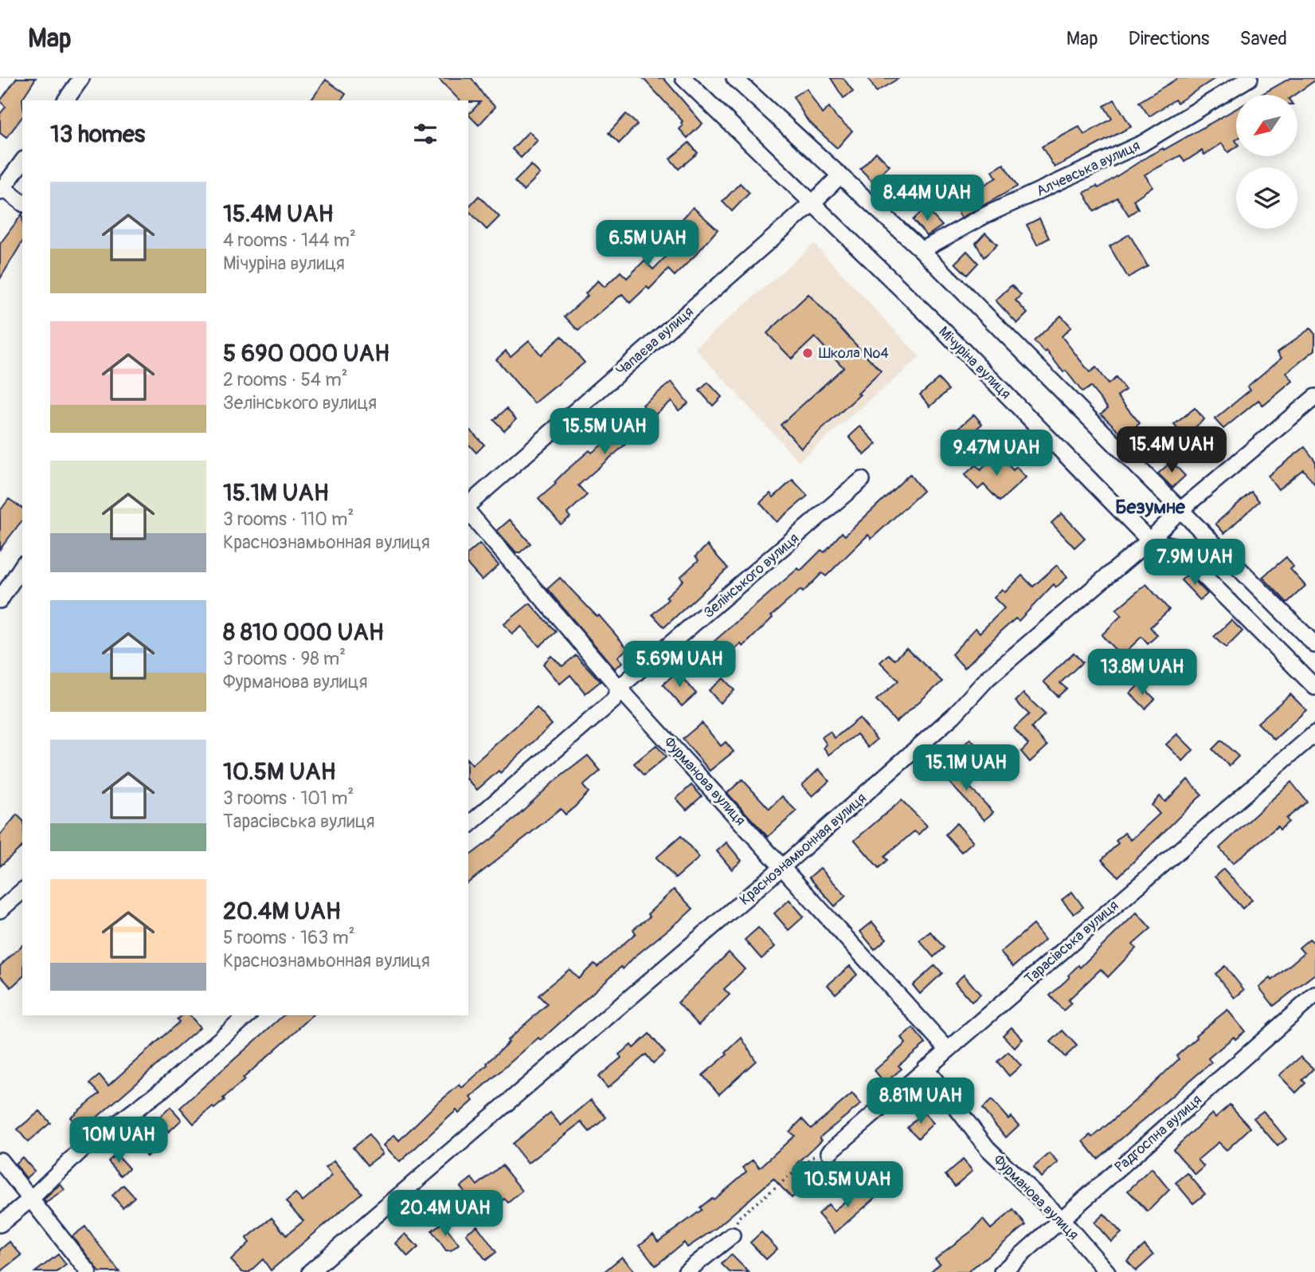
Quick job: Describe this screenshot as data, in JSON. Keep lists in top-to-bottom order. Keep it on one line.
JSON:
{"streets":{"street":["Алчевська вулиця","Чапаєва вулиця","Мічуріна вулиця","Зелінського вулиця","Фурманова вулиця","Краснознамьонная вулиця","Тарасівська вулиця","Радгоспна вулиця"]},"crossings":[["Чапаєва вулиця","Мічуріна вулиця"],["Мічуріна вулиця","Краснознамьонная вулиця"],["Зелінського вулиця","Фурманова вулиця"],["Фурманова вулиця","Краснознамьонная вулиця"],["Фурманова вулиця","Тарасівська вулиця"],["Фурманова вулиця","Радгоспна вулиця"]],"districts":["Безумне"],"places":["Школа №4"],"north":"bottom left","page":{"header":"Map","nav":["Map","Directions","Saved"],"heading":"13 homes","list":[{"name":"15.4M UAH","note":"4 rooms · 144 m² · Мічуріна вулиця"},{"name":"5 690 000 UAH","note":"2 rooms · 54 m² · Зелінського вулиця"},{"name":"15.1M UAH","note":"3 rooms · 110 m² · Краснознамьонная вулиця"},{"name":"8 810 000 UAH","note":"3 rooms · 98 m² · Фурманова вулиця"},{"name":"10.5M UAH","note":"3 rooms · 101 m² · Тарасівська вулиця"},{"name":"20.4M UAH","note":"5 rooms · 163 m² · Краснознамьонная вулиця"}],"price":["8.44M UAH","6.5M UAH","15.5M UAH","15.4M UAH","9.47M UAH","7.9M UAH","5.69M UAH","13.8M UAH","15.1M UAH","8.81M UAH","10M UAH","10.5M UAH","20.4M UAH"]}}
